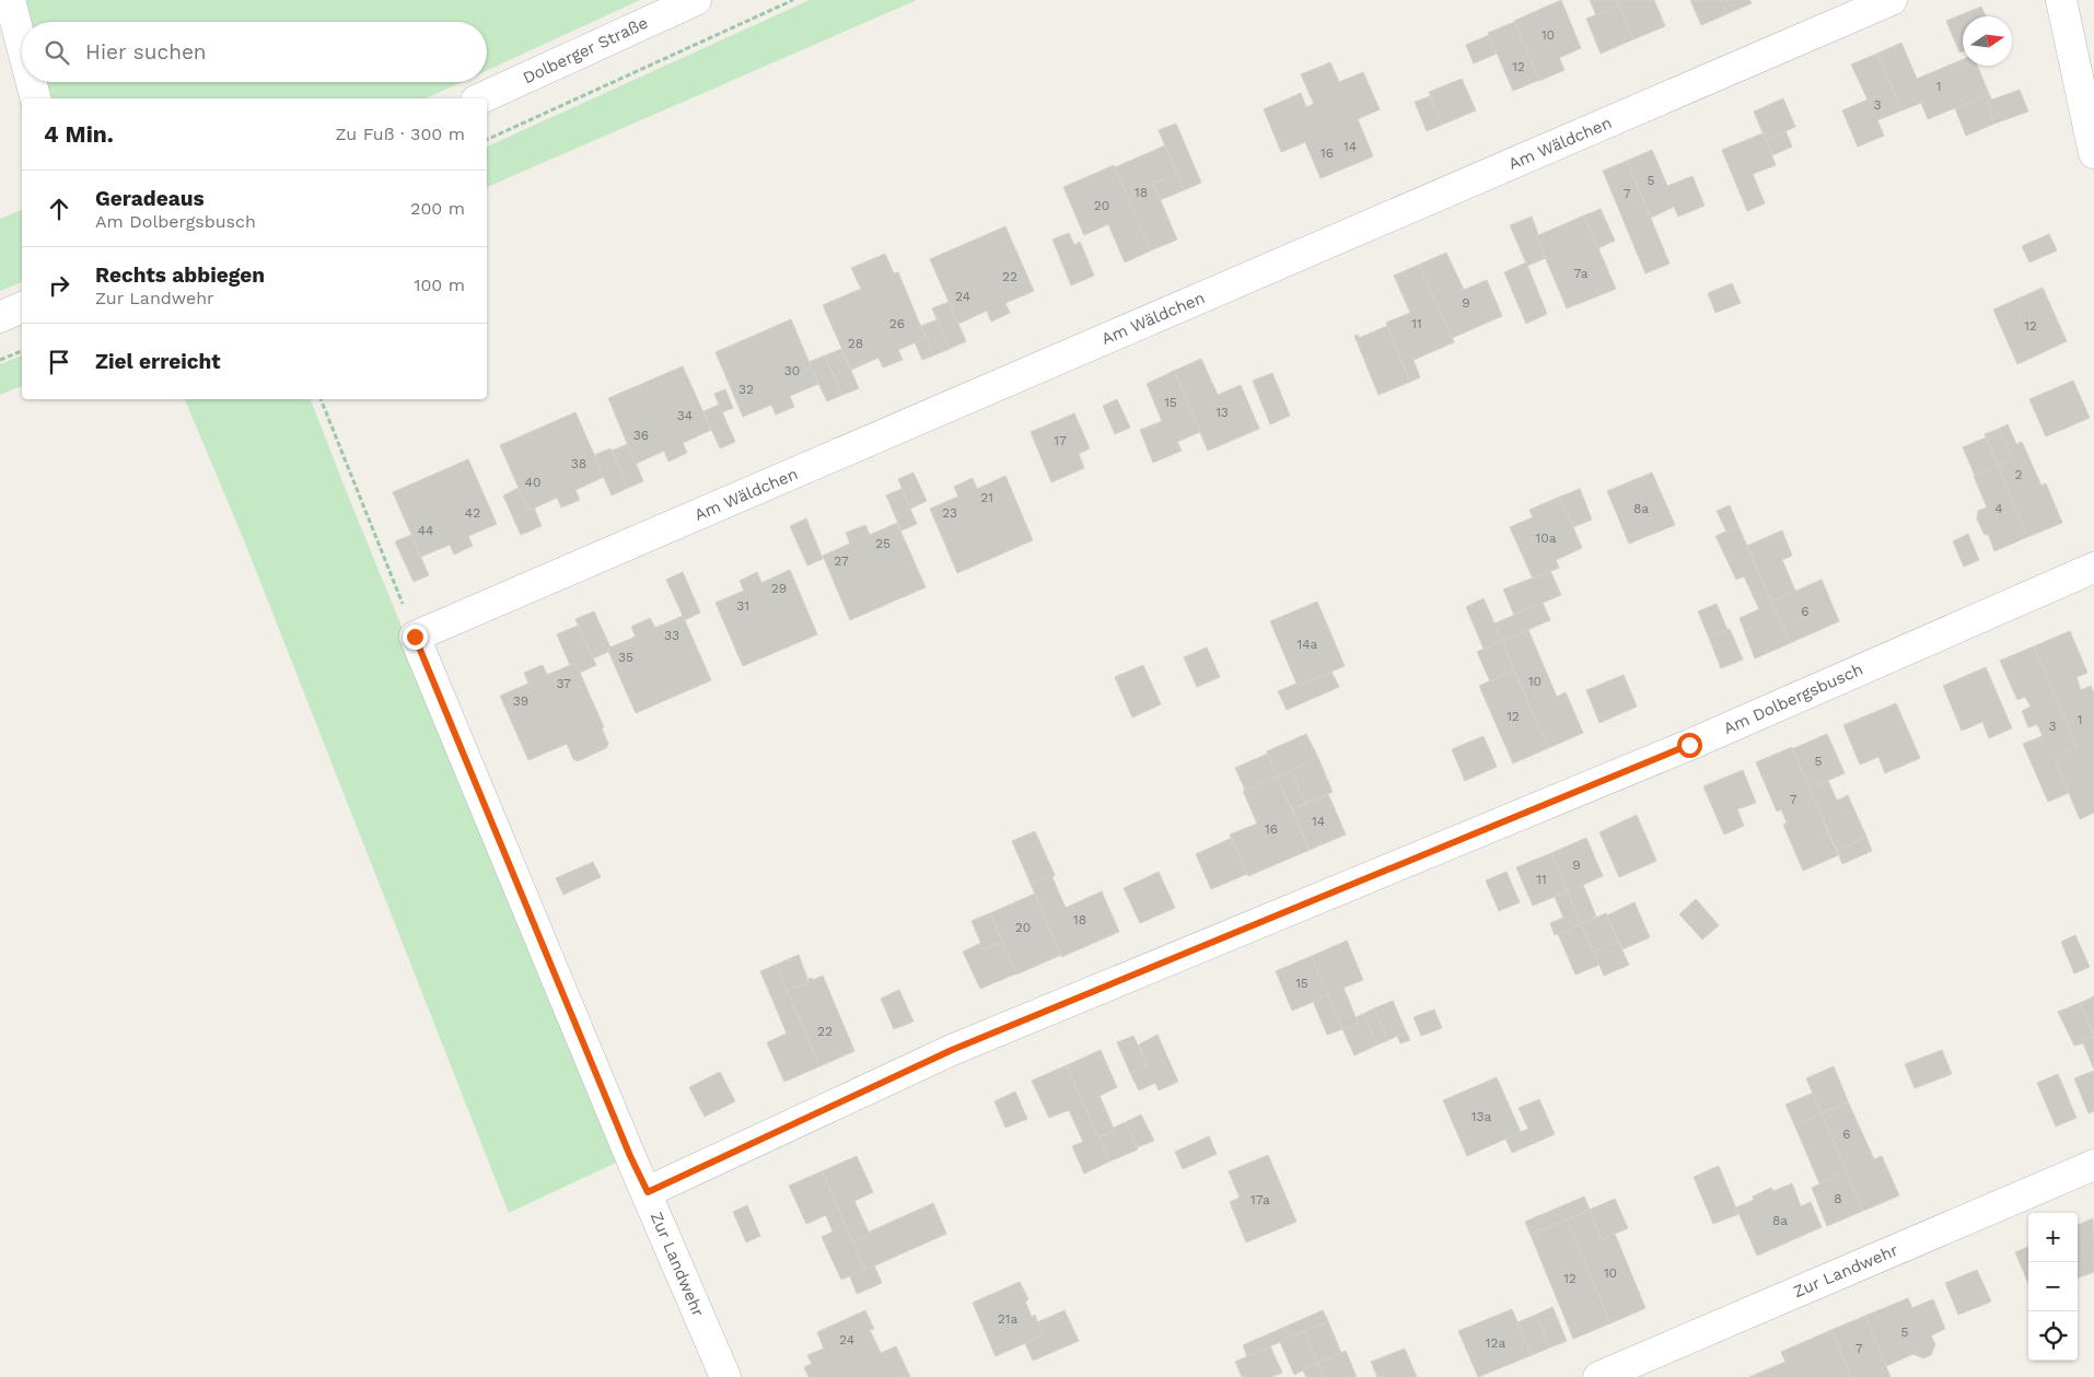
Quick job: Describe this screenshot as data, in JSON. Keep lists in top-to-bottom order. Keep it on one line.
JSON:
{"streets":{"street":["Dolberger Straße","Am Wäldchen","Am Dolbergsbusch","Zur Landwehr"]},"crossings":[["Am Wäldchen","Zur Landwehr"],["Am Dolbergsbusch","Zur Landwehr"]],"house_numbers":["10","12","1","3","14","16","5","18","7","20","7a","22","24","9","26","11","12","28","30","32","15","13","34","36","17","38","2","40","21","8a","4","42","23","44","10a","25","27","29","31","6","33","14a","35","10","37","39","12","1","3","5","7","14","16","9","11","18","20","15","22","13a","6","8","17a","8a","10","12","21a","5","24","12a","7"],"north":"right","page":{"search":"Hier suchen","heading":["4 Min.","Zu Fuß · 300 m"],"list":[["Geradeaus","Am Dolbergsbusch","200 m"],["Rechts abbiegen","Zur Landwehr","100 m"],"Ziel erreicht"],"map_buttons":["+","−"]}}
